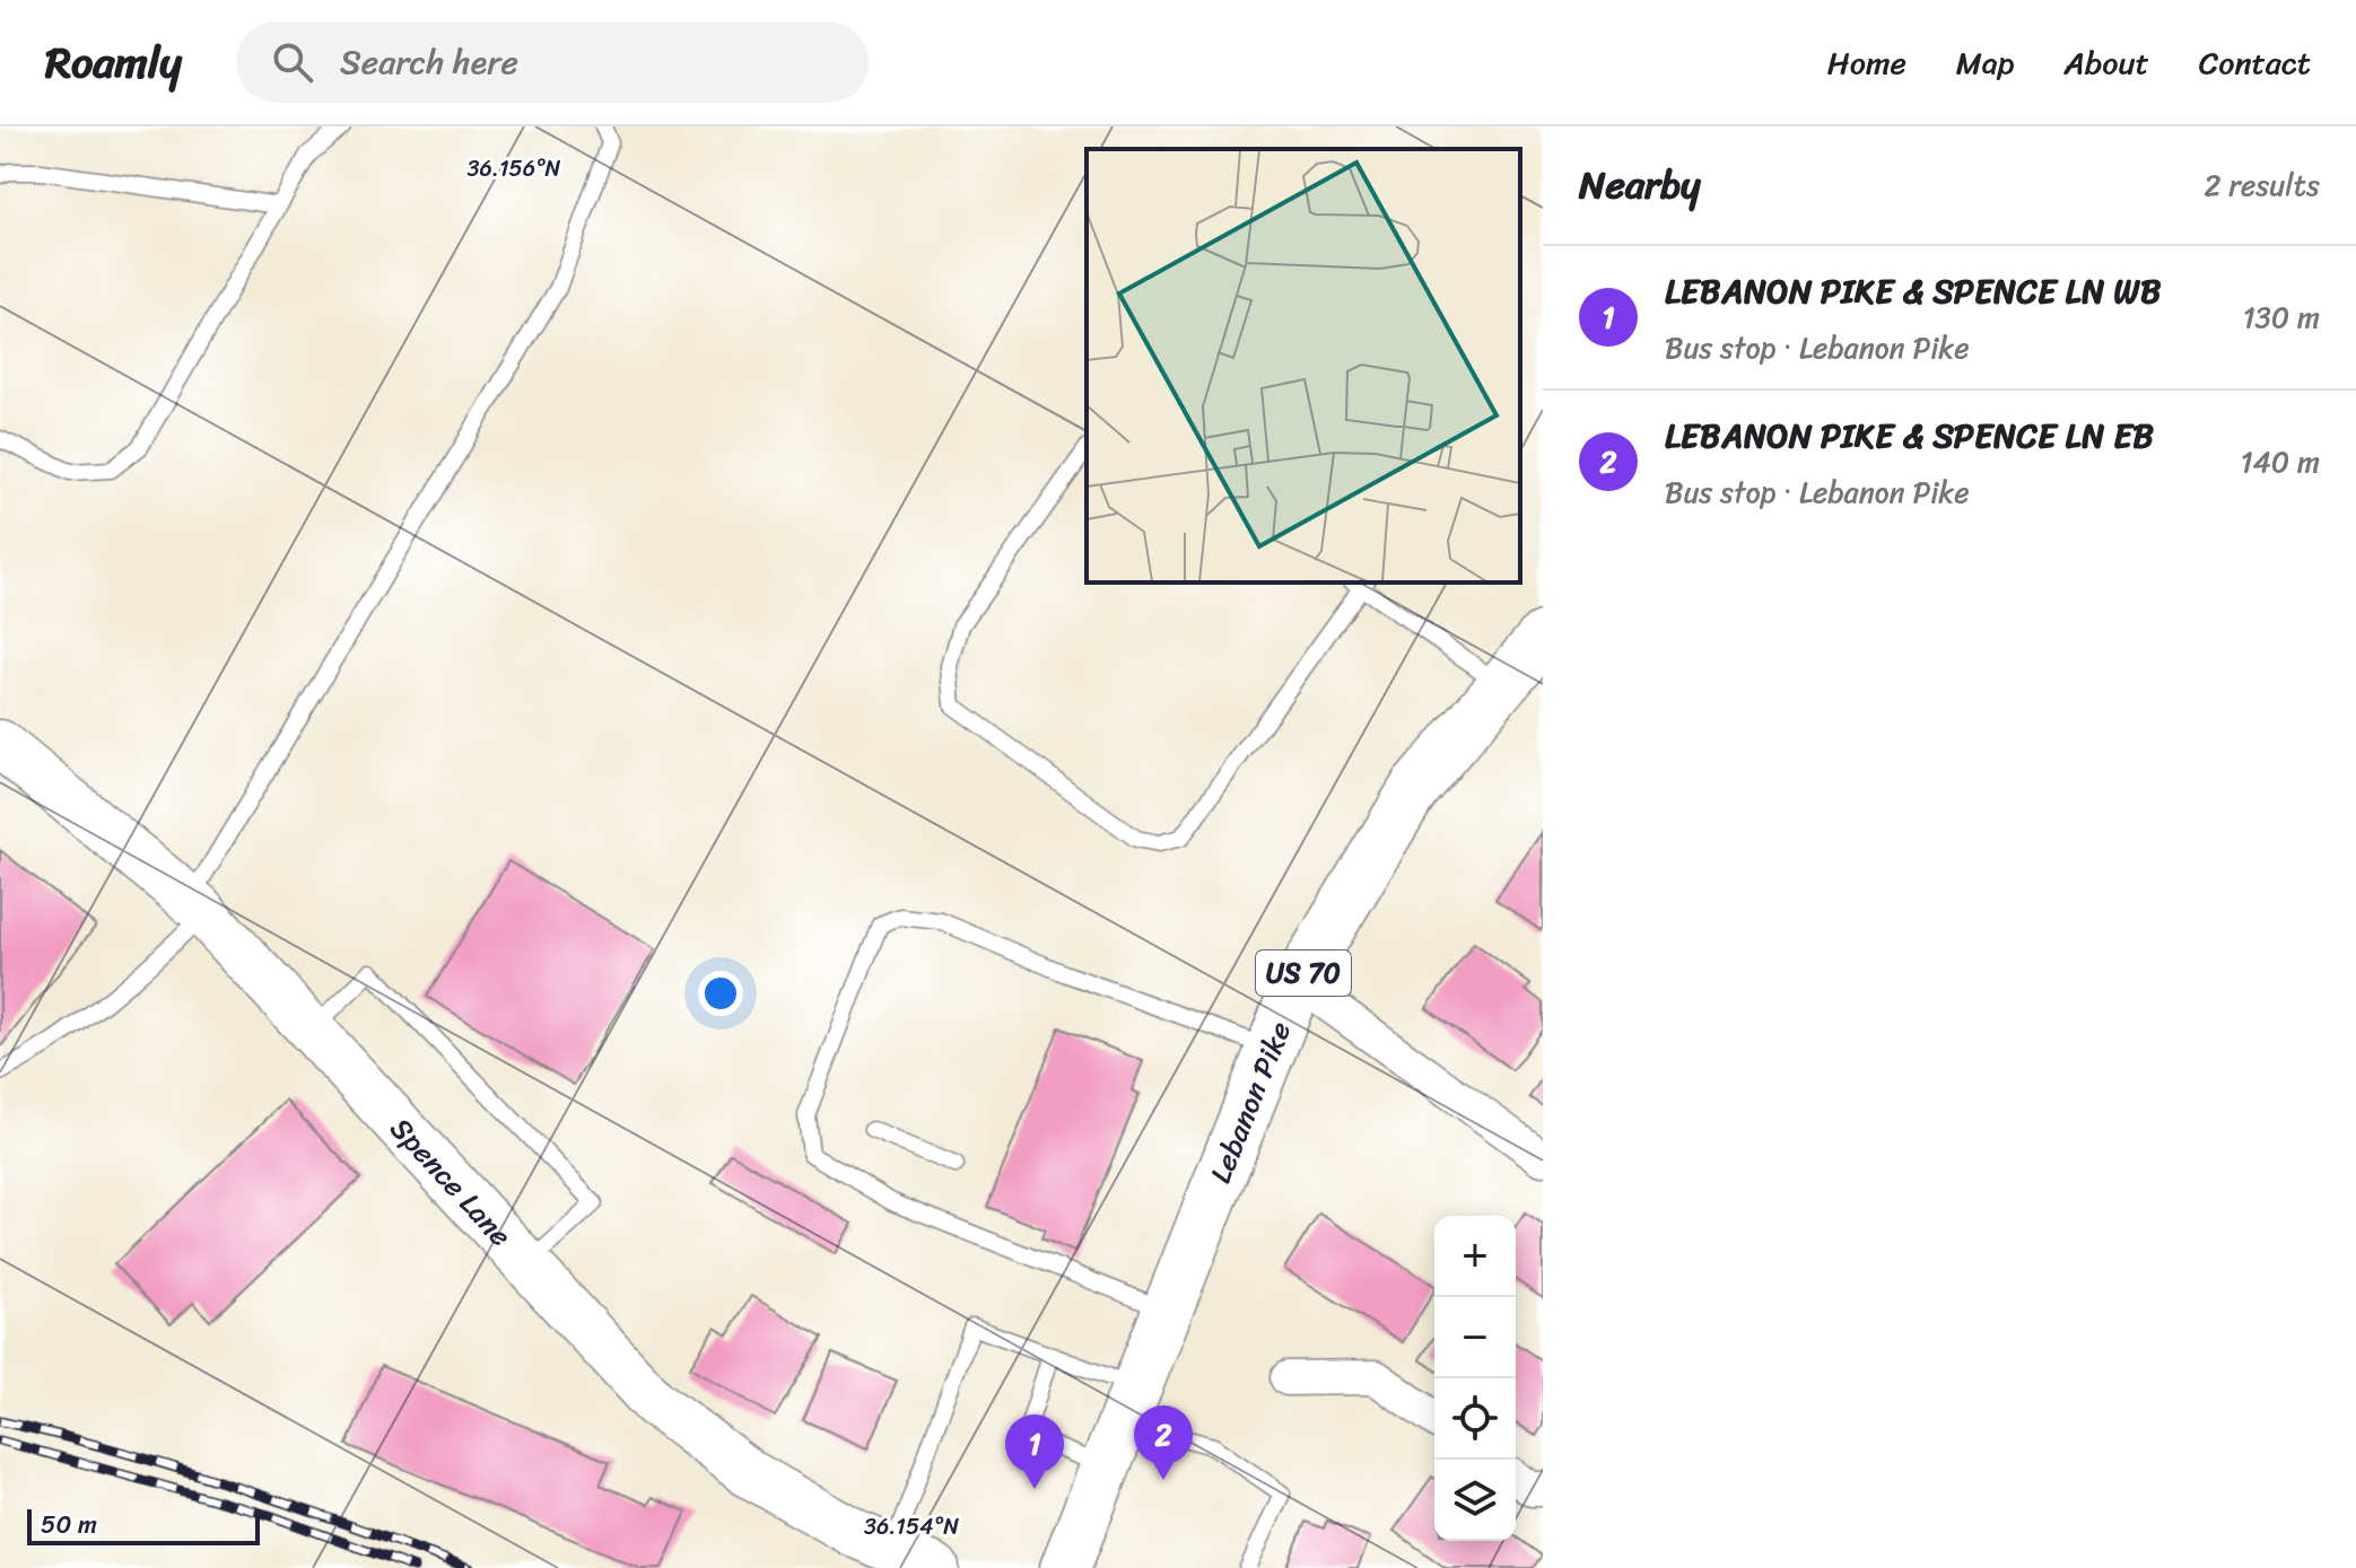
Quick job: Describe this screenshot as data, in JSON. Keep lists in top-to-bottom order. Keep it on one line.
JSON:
{"streets":{"main road":["US 70","Lebanon Pike","Spence Lane"]},"scale_bar":"50 m","page":{"header":"Roamly","search":"Search here","nav":["Home","Map","About","Contact"],"heading":["Nearby","2 results"],"list":[{"mark":"1","name":"LEBANON PIKE & SPENCE LN WB","note":"Bus stop · Lebanon Pike","value":"130 m"},{"mark":"2","name":"LEBANON PIKE & SPENCE LN EB","note":"Bus stop · Lebanon Pike","value":"140 m"}],"map_buttons":["+","−"],"pins":["2","1"],"scale":"50 m"},"coordinates":["36.156°N","36.154°N"]}
